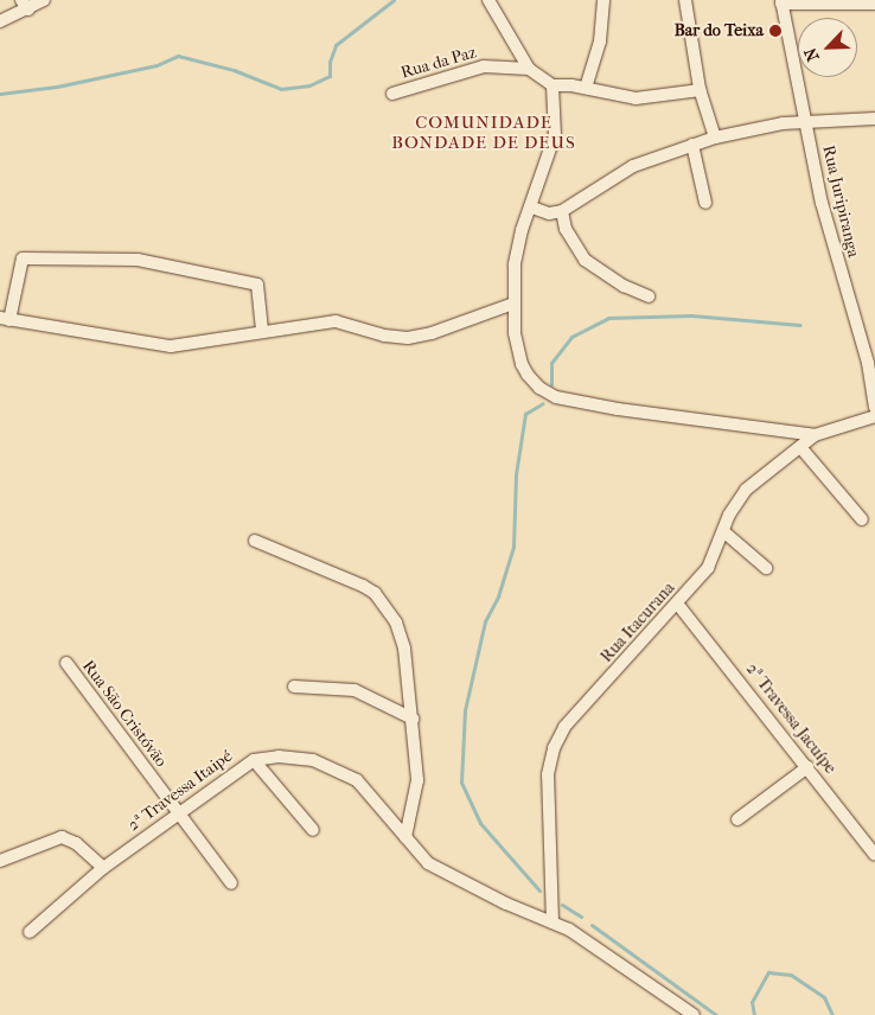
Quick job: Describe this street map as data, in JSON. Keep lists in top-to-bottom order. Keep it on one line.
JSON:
{"streets":{"street":["Rua da Paz","Rua Juripiranga","Rua Itacurana","Rua São Cristóvão","2ª Travessa Jacuípe","2ª Travessa Itaipé"]},"crossings":[["Rua Itacurana","2ª Travessa Jacuípe"],["Rua Itacurana","2ª Travessa Itaipé"],["Rua São Cristóvão","2ª Travessa Itaipé"]],"districts":["COMUNIDADE BONDADE DE DEUS"],"places":["Bar do Teixa"],"north":"bottom left"}
